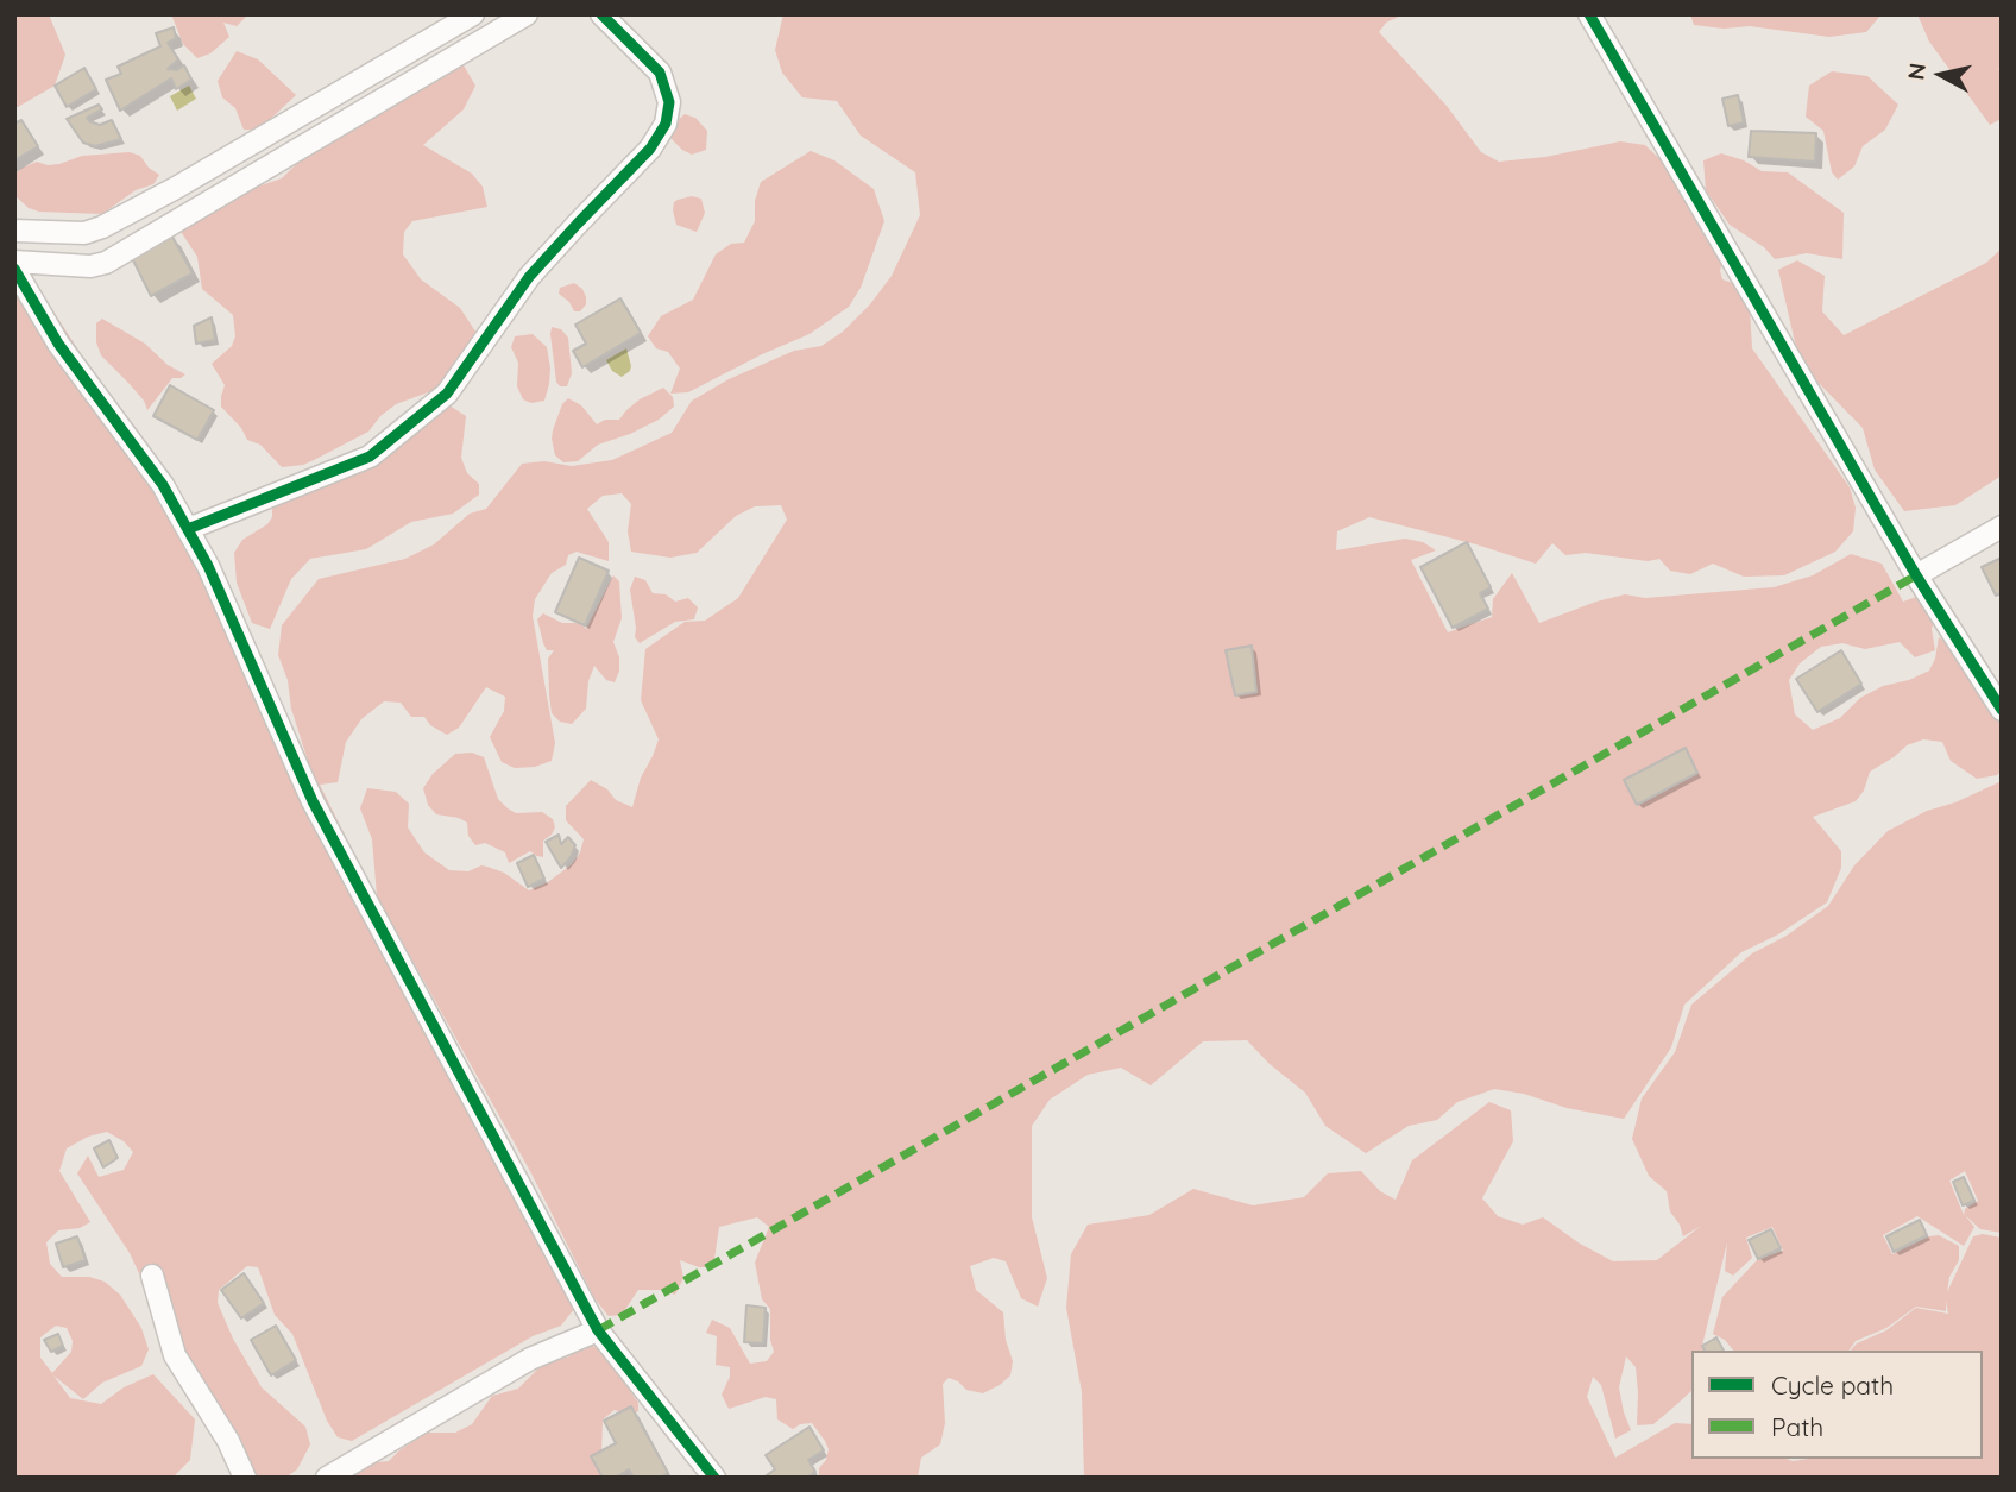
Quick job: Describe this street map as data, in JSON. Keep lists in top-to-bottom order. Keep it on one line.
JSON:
{"legend":["Cycle path","Path"],"north":"left"}
